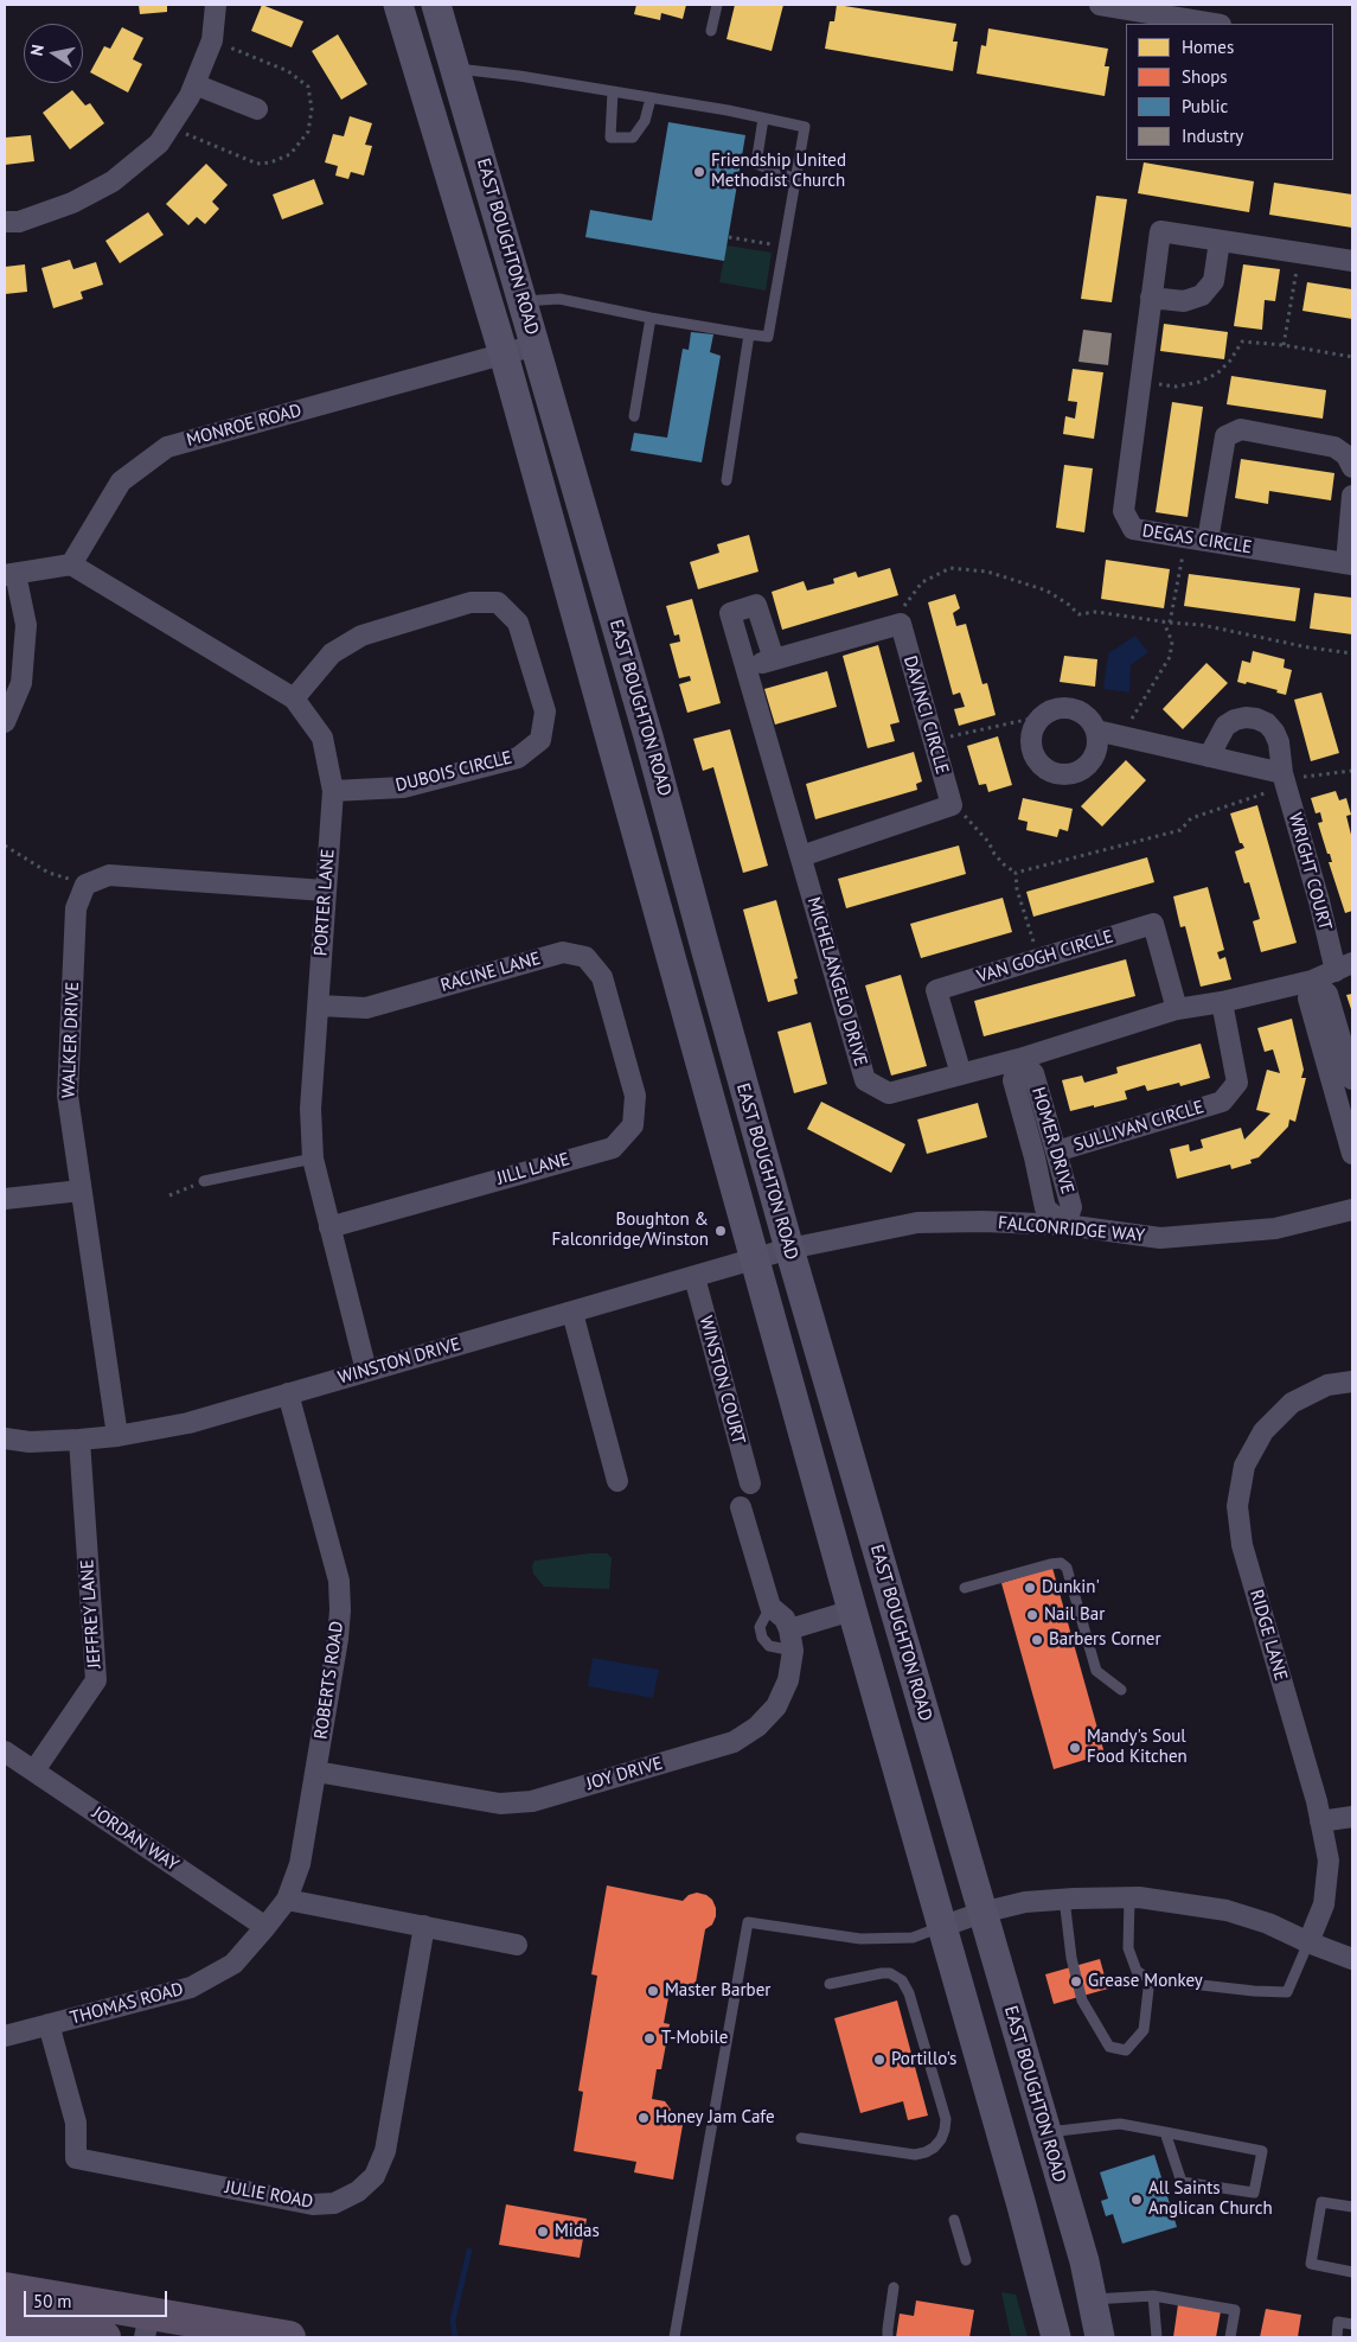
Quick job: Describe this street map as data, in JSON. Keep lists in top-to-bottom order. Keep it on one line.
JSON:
{"streets":{"main road":["EAST BOUGHTON ROAD"],"street":["MONROE ROAD","DEGAS CIRCLE","DAVINCI CIRCLE","DUBOIS CIRCLE","WRIGHT COURT","PORTER LANE","VAN GOGH CIRCLE","RACINE LANE","MICHELANGELO DRIVE","WALKER DRIVE","SULLIVAN CIRCLE","HOMER DRIVE","JILL LANE","FALCONRIDGE WAY","WINSTON DRIVE","WINSTON COURT","JEFFREY LANE","RIDGE LANE","ROBERTS ROAD","JOY DRIVE","JORDAN WAY","THOMAS ROAD","JULIE ROAD"]},"crossings":[["EAST BOUGHTON ROAD","MONROE ROAD"],["EAST BOUGHTON ROAD","FALCONRIDGE WAY"],["EAST BOUGHTON ROAD","WINSTON DRIVE"],["MONROE ROAD","PORTER LANE"],["DUBOIS CIRCLE","PORTER LANE"],["WRIGHT COURT","MICHELANGELO DRIVE"],["PORTER LANE","RACINE LANE"],["PORTER LANE","JILL LANE"],["PORTER LANE","WINSTON DRIVE"],["VAN GOGH CIRCLE","MICHELANGELO DRIVE"],["RACINE LANE","JILL LANE"],["MICHELANGELO DRIVE","SULLIVAN CIRCLE"],["MICHELANGELO DRIVE","HOMER DRIVE"],["WALKER DRIVE","WINSTON DRIVE"],["SULLIVAN CIRCLE","HOMER DRIVE"],["HOMER DRIVE","FALCONRIDGE WAY"],["FALCONRIDGE WAY","WINSTON DRIVE"],["WINSTON DRIVE","WINSTON COURT"],["WINSTON DRIVE","JEFFREY LANE"],["WINSTON DRIVE","ROBERTS ROAD"],["JEFFREY LANE","JORDAN WAY"],["ROBERTS ROAD","JOY DRIVE"],["ROBERTS ROAD","THOMAS ROAD"],["JORDAN WAY","THOMAS ROAD"],["THOMAS ROAD","JULIE ROAD"]],"places":["Friendship United Methodist Church","Boughton & Falconridge/Winston","Dunkin'","Nail Bar","Barbers Corner","Mandy's Soul Food Kitchen","Grease Monkey","Master Barber","T-Mobile","Portillo's","Honey Jam Cafe","All Saints Anglican Church","Midas"],"legend":["Homes","Shops","Public","Industry"],"scale_bar":"50 m","north":"left"}
